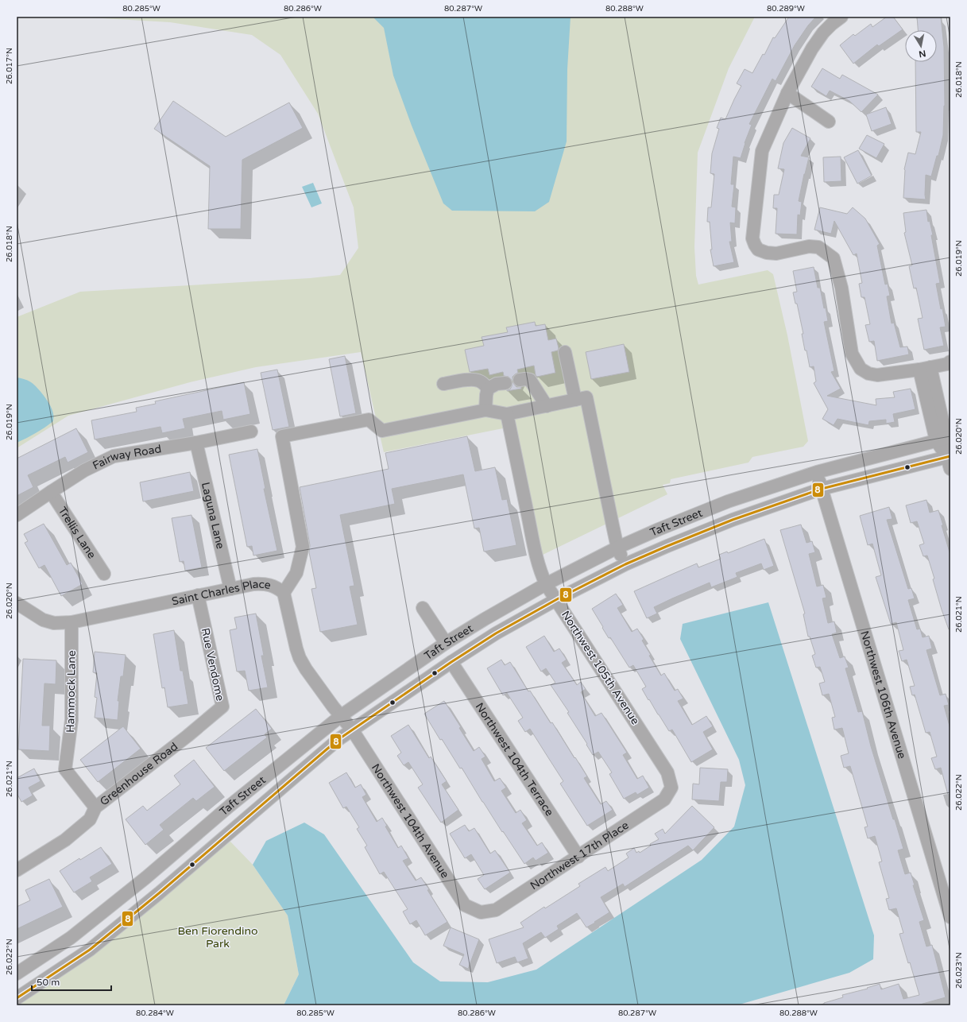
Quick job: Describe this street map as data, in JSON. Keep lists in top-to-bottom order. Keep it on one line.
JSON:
{"streets":{"street":["Fairway Road","Laguna Lane","Taft Street","Trellis Lane","Saint Charles Place","Rue Vendome","Northwest 105th Avenue","Hammock Lane","Northwest 106th Avenue","Northwest 104th Terrace","Greenhouse Road","Northwest 104th Avenue","Northwest 17th Place"]},"crossings":[["Fairway Road","Laguna Lane"],["Fairway Road","Trellis Lane"],["Laguna Lane","Saint Charles Place"],["Taft Street","Saint Charles Place"],["Taft Street","Northwest 105th Avenue"],["Taft Street","Northwest 106th Avenue"],["Taft Street","Northwest 104th Terrace"],["Taft Street","Northwest 104th Avenue"],["Saint Charles Place","Rue Vendome"],["Saint Charles Place","Hammock Lane"],["Saint Charles Place","Northwest 104th Avenue"],["Rue Vendome","Greenhouse Road"],["Northwest 105th Avenue","Northwest 17th Place"],["Hammock Lane","Greenhouse Road"],["Northwest 104th Terrace","Northwest 17th Place"],["Northwest 104th Avenue","Northwest 17th Place"]],"parks":["Ben Fiorendino Park"],"lines":["transit line 8"],"scale_bar":"50 m","north":"bottom","coordinates":["80.285°W","80.286°W","80.287°W","80.288°W","80.289°W","26.017°N","26.018°N","26.019°N","26.020°N","26.021°N","26.022°N","26.023°N","80.284°W"]}
